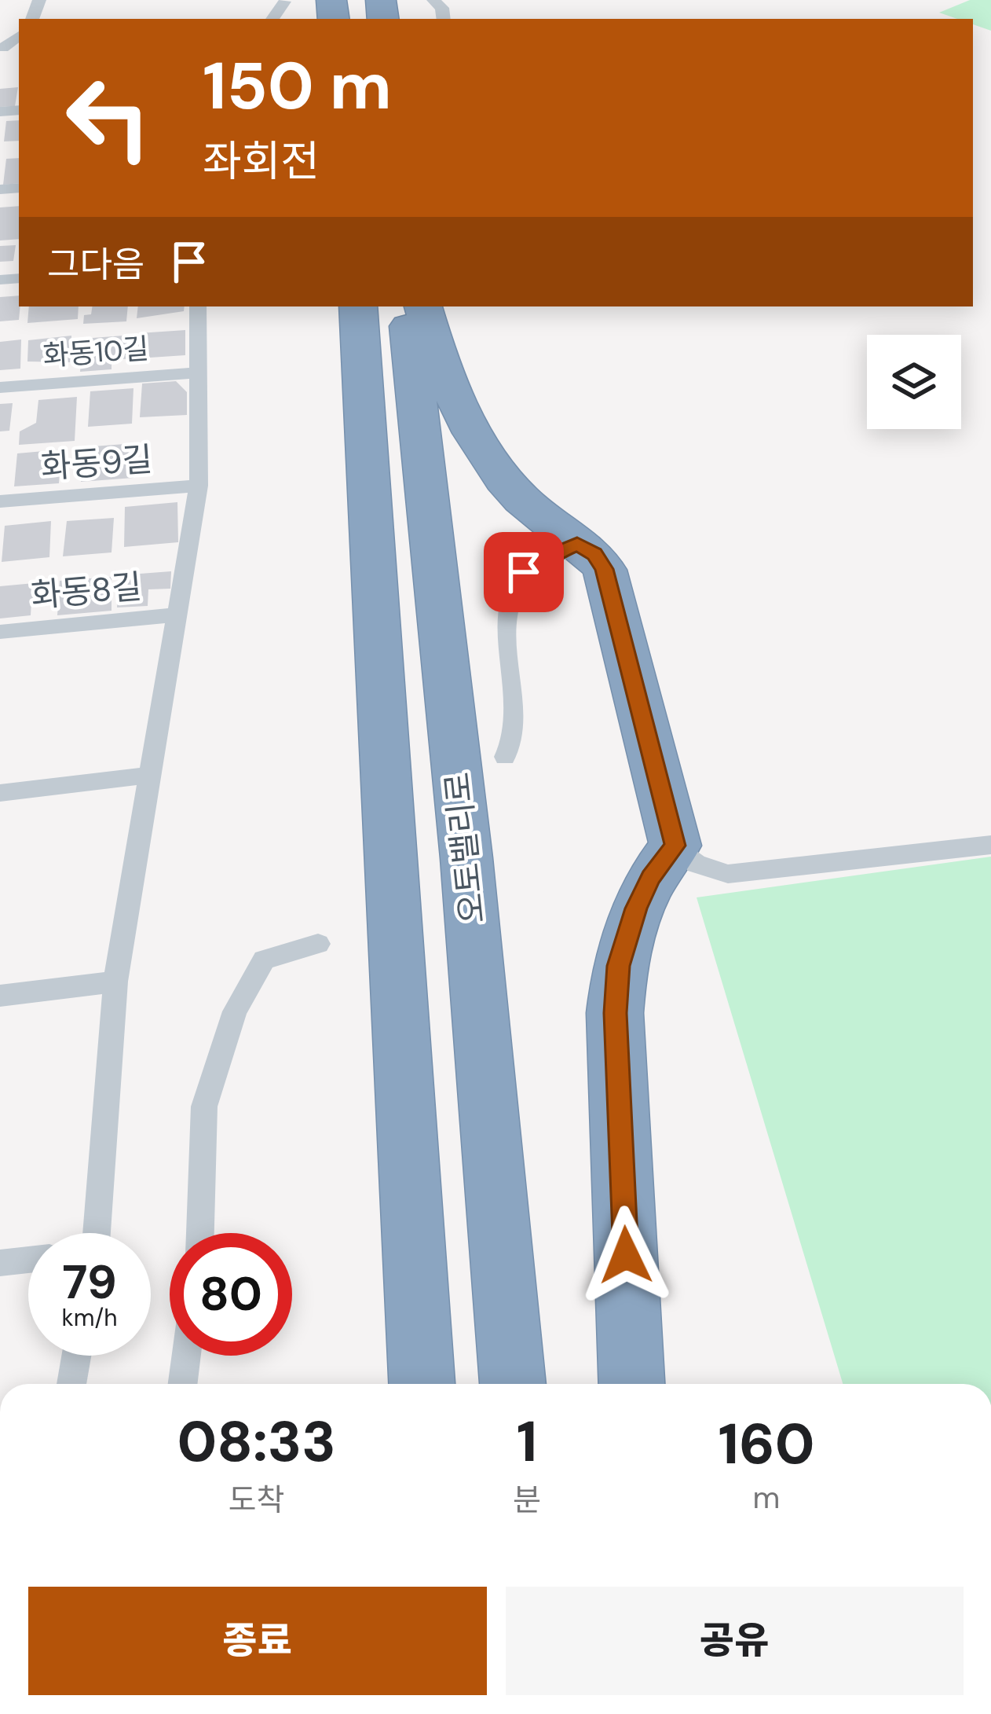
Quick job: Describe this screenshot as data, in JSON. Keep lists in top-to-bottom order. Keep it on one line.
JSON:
{"streets":{"highway":["오토밸리로"],"lane":["화동10길","화동9길","화동8길"]},"page":{"turn":["150 m","좌회전"],"then":"그다음","speed":"79 km/h","limit":"80","eta":["08:33","도착","1","분","160","m"],"buttons":["종료","공유"]}}
